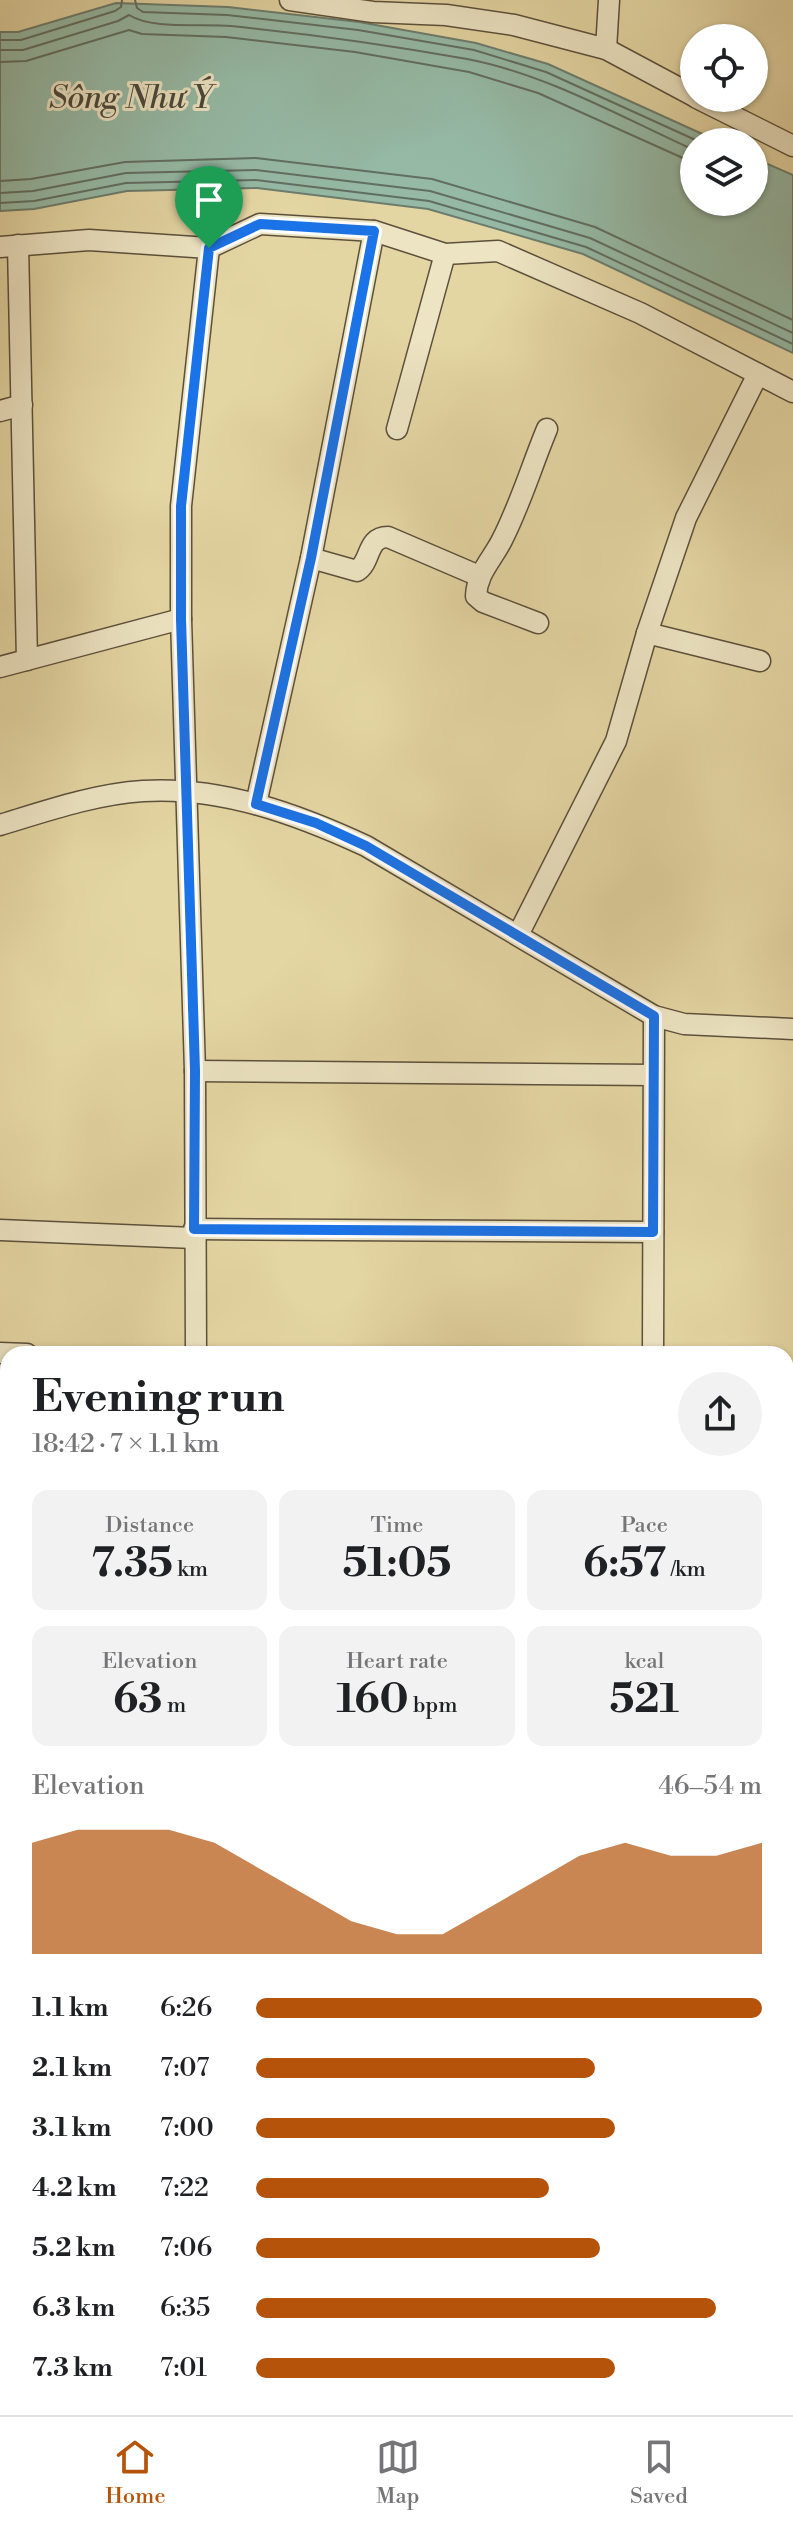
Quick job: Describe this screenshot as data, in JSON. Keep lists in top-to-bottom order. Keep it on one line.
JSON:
{"water":["Sông Như Ý"],"page":{"heading":["Evening run","18:42 · 7 × 1.1 km"],"stats":[["Distance","7.35 km"],["Time","51:05"],["Pace","6:57 /km"],["Elevation","63 m"],["Heart rate","160 bpm"],["kcal","521"]],"chart":["Elevation","46–54 m"],"list":[{"name":"1.1 km","note":"6:26"},{"name":"2.1 km","note":"7:07"},{"name":"3.1 km","note":"7:00"},{"name":"4.2 km","note":"7:22"},{"name":"5.2 km","note":"7:06"},{"name":"6.3 km","note":"6:35"},{"name":"7.3 km","note":"7:01"}],"tabs":["Home","Map","Saved"]}}
